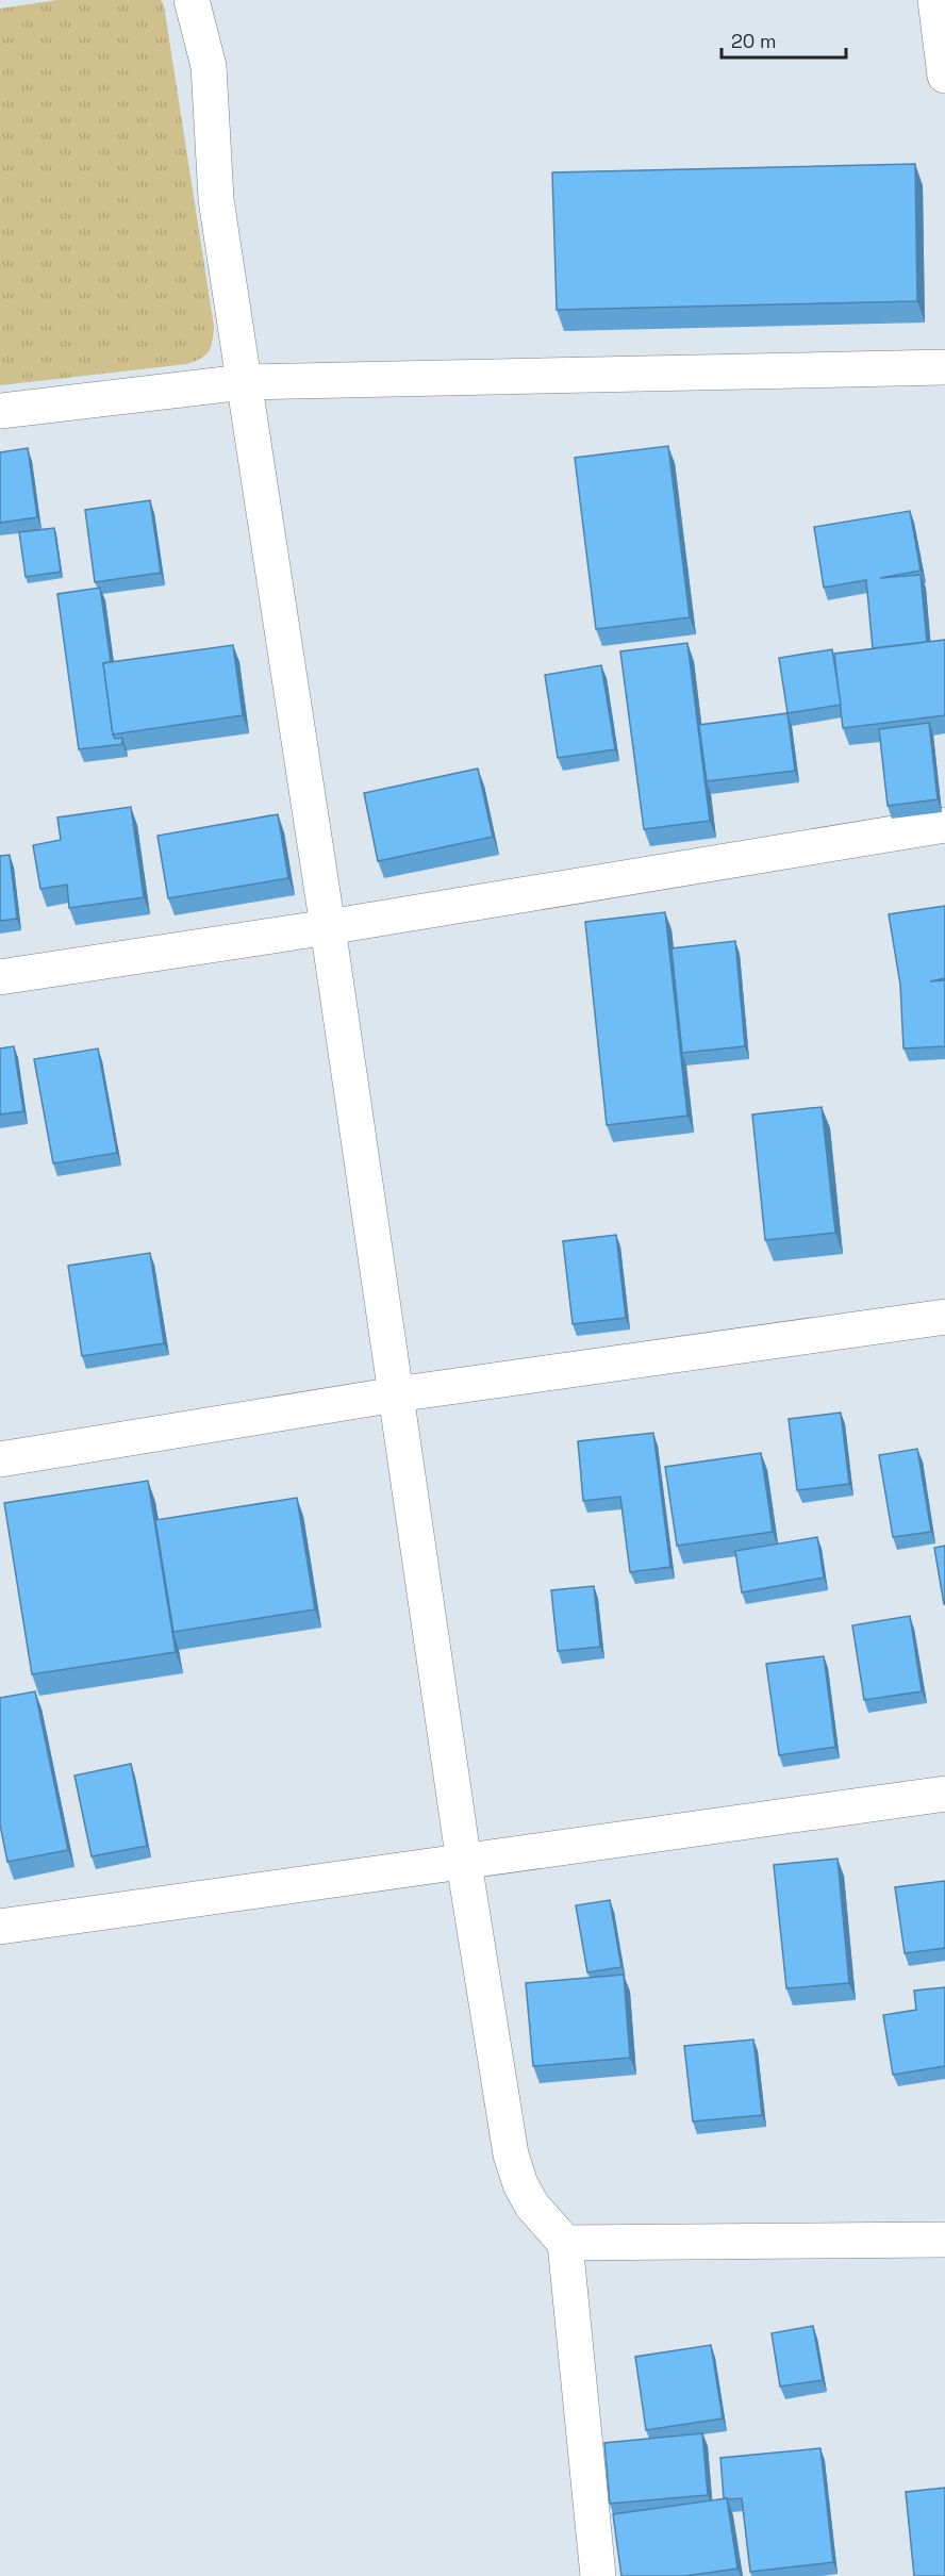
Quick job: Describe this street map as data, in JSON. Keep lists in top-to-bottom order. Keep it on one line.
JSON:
{"scale_bar":"20 m"}
